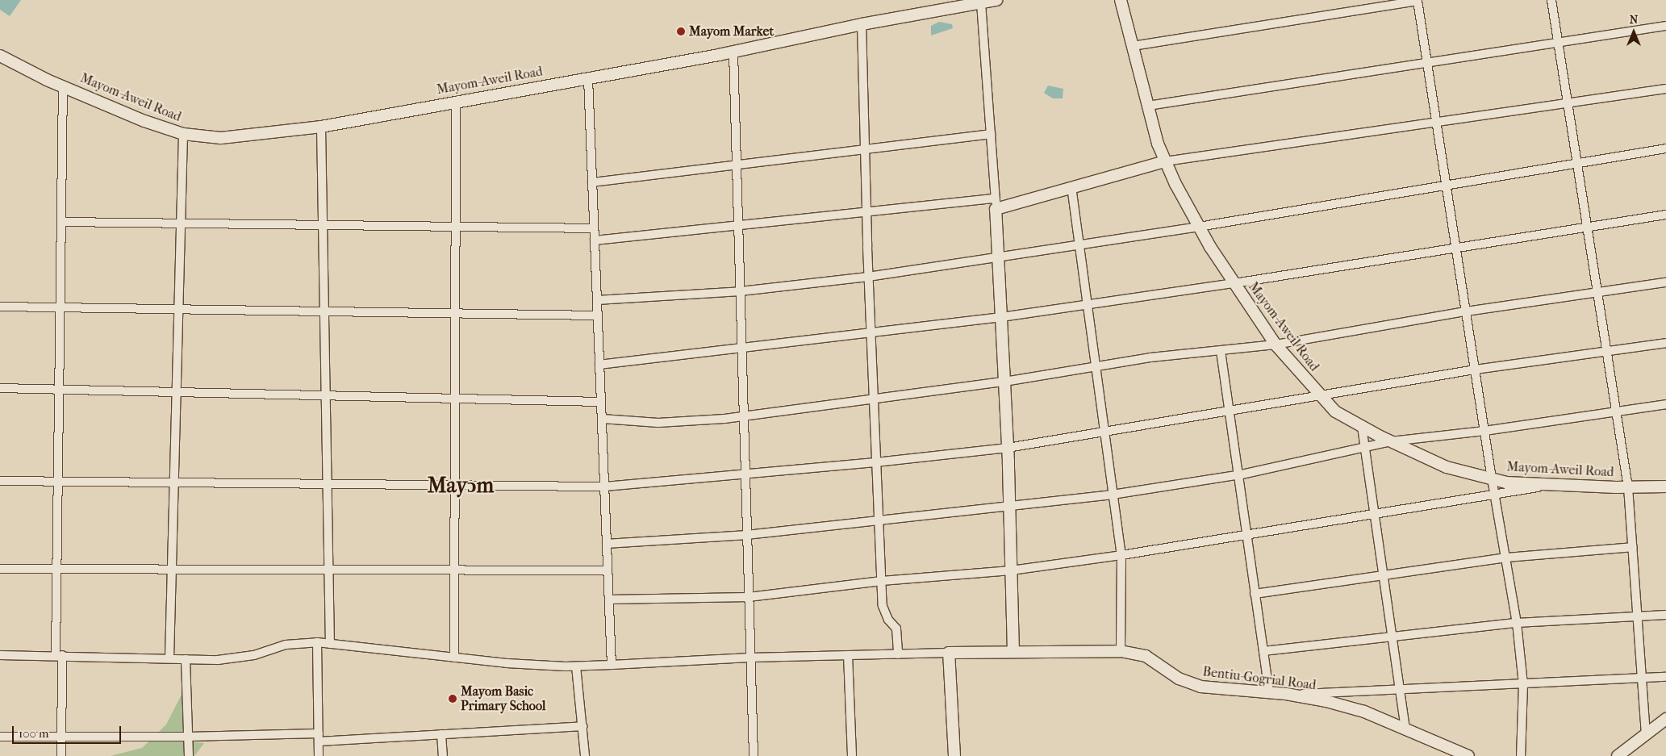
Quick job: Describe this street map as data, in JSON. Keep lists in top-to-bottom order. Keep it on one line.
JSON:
{"streets":{"main road":["Mayom-Aweil Road","Bentiu-Gogrial Road"]},"districts":["Mayɔm"],"places":["Mayom Market","Mayom Basic Primary School"],"scale_bar":"100 m","north":"top"}
